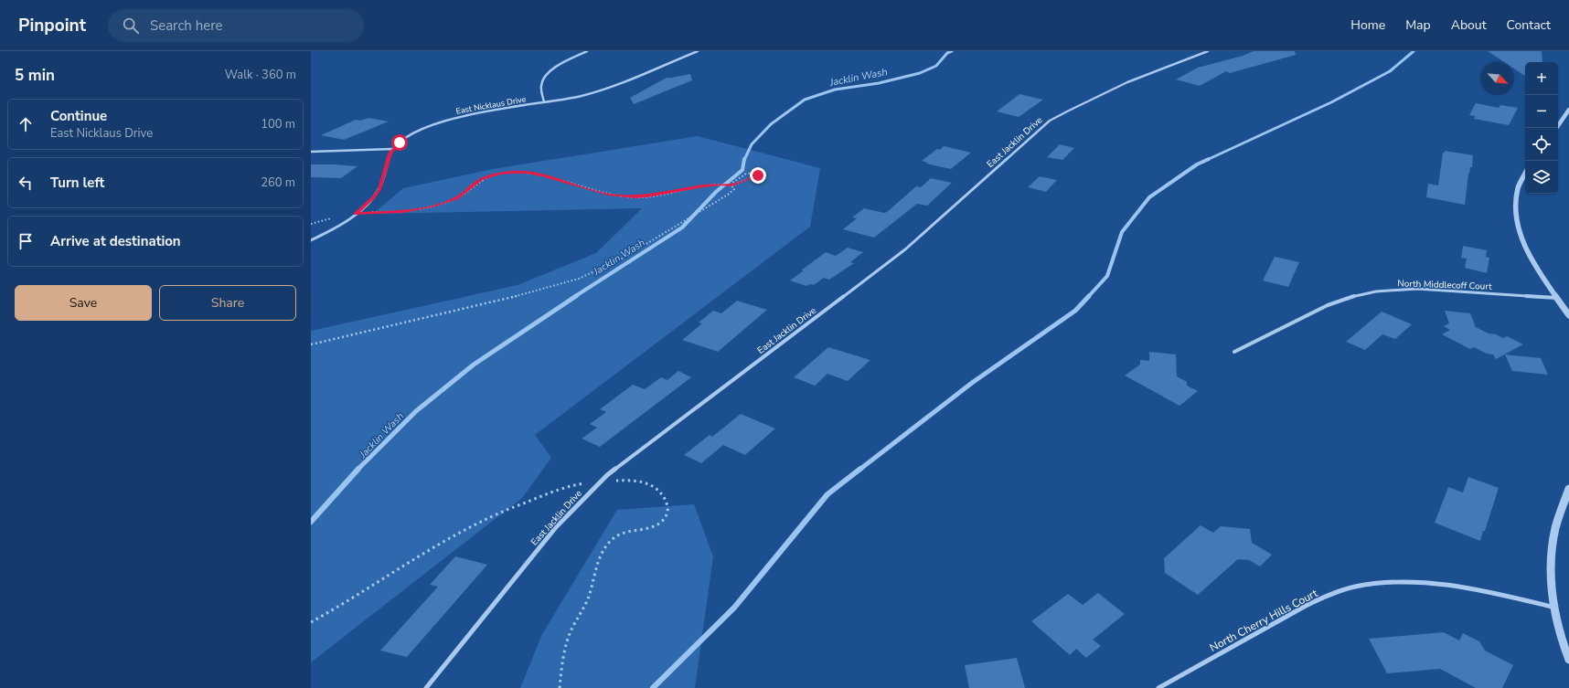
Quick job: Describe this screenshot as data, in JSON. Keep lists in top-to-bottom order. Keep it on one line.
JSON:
{"streets":{"street":["East Nicklaus Drive","East Jacklin Drive","North Middlecoff Court","North Cherry Hills Court"]},"water":["Jacklin Wash"],"north":"bottom right","page":{"header":"Pinpoint","search":"Search here","nav":["Home","Map","About","Contact"],"heading":["5 min","Walk · 360 m"],"map_buttons":["+","−"],"list":[["Continue","East Nicklaus Drive","100 m"],["Turn left","260 m"],"Arrive at destination"],"buttons":["Save","Share"]}}
